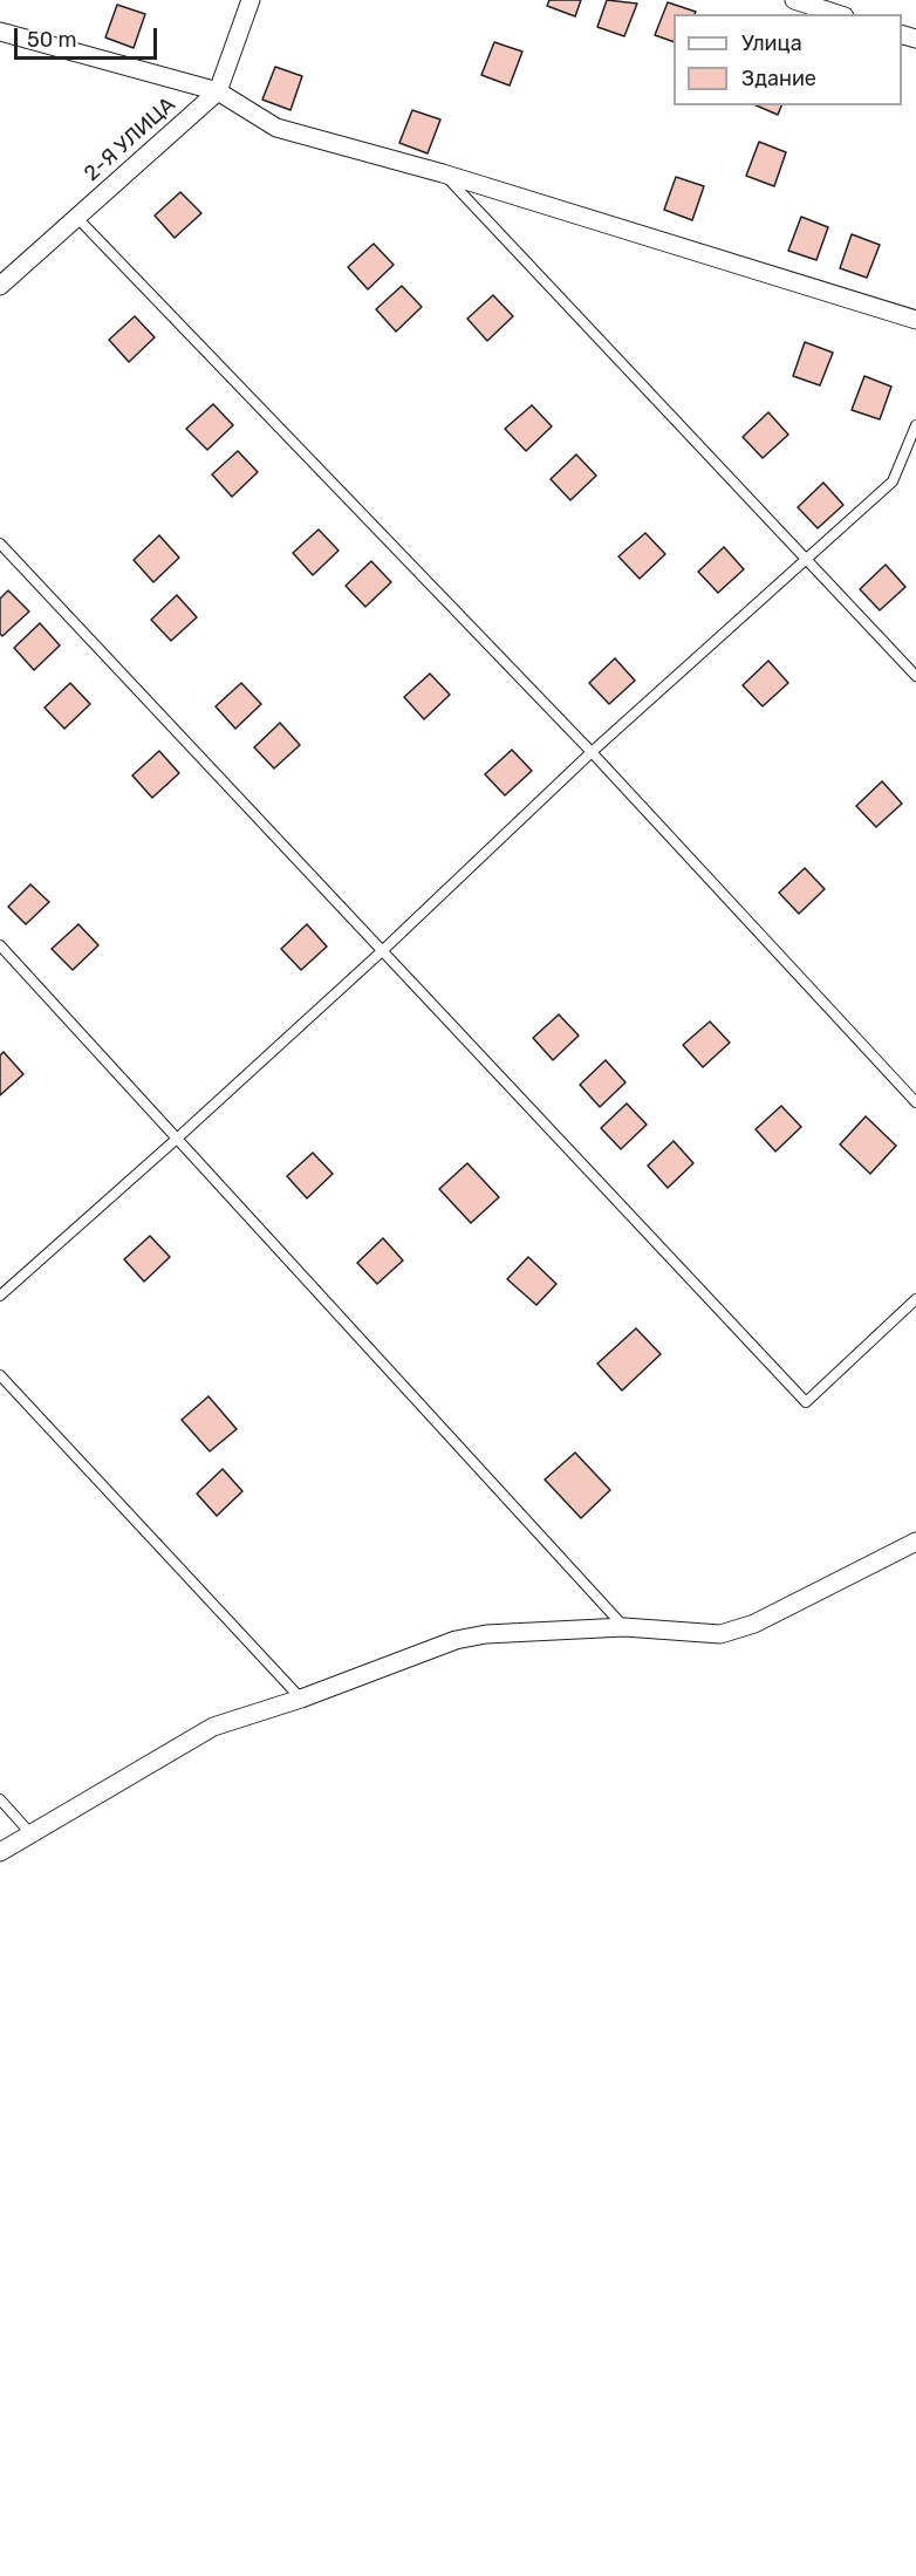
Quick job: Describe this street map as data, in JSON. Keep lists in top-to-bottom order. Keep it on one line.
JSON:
{"streets":{"street":["2-Я УЛИЦА"]},"legend":["Улица","Здание"],"scale_bar":"50 m"}
